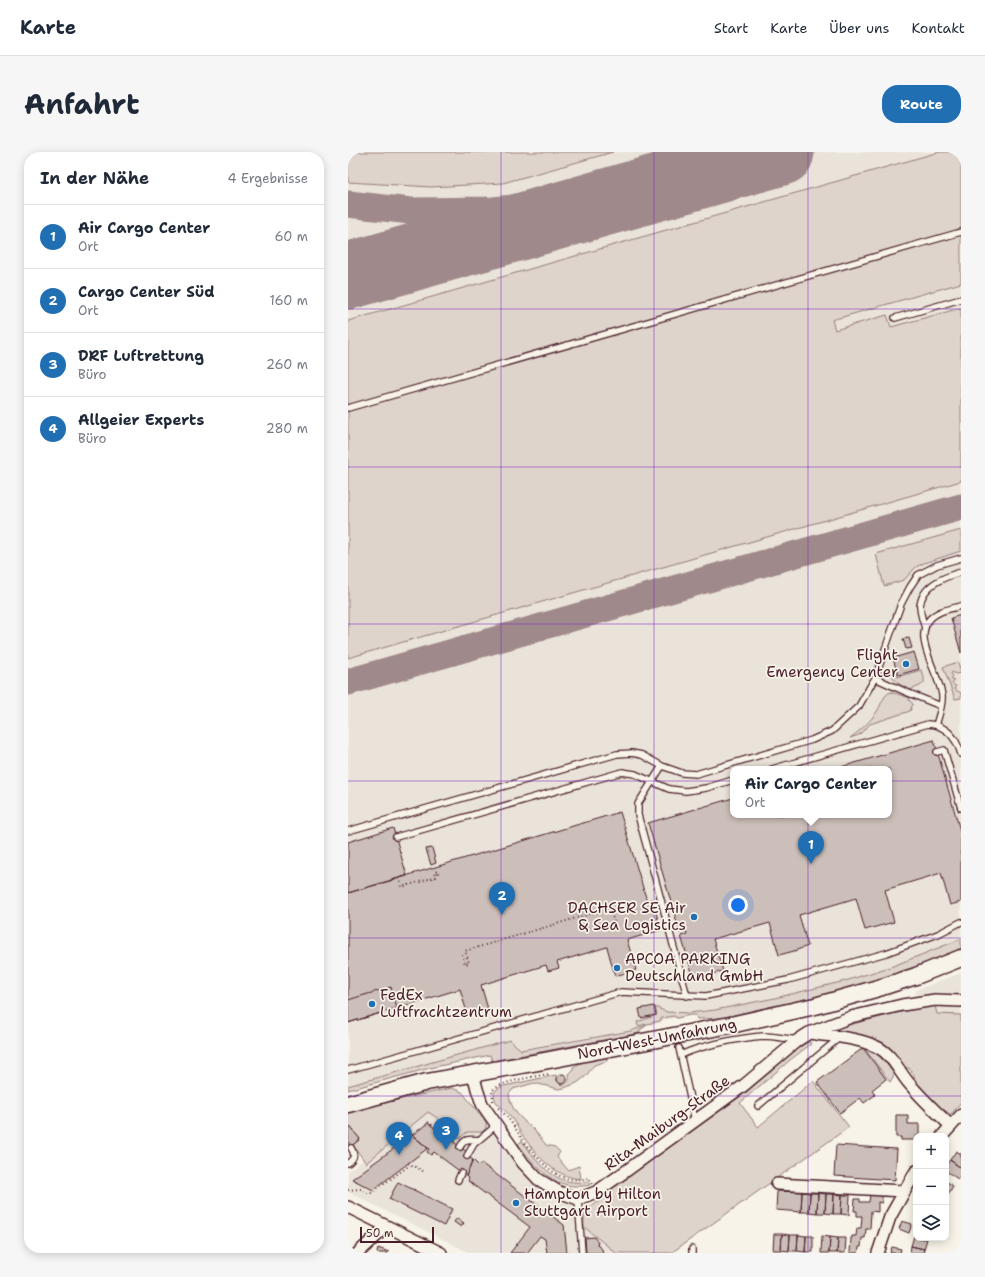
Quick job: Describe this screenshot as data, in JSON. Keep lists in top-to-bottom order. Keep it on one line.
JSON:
{"streets":{"main road":["Nord-West-Umfahrung"],"street":["Rita-Maiburg-Straße"]},"places":["Flight Emergency Center","DACHSER SE Air & Sea Logistics","APCOA PARKING Deutschland GmbH","FedEx Luftfrachtzentrum","Hampton by Hilton Stuttgart Airport"],"scale_bar":"50 m","page":{"header":"Karte","nav":["Start","Karte","Über uns","Kontakt"],"title":"Anfahrt","buttons":"Route","heading":["In der Nähe","4 Ergebnisse"],"list":[{"mark":"1","name":"Air Cargo Center","note":"Ort","value":"60 m"},{"mark":"2","name":"Cargo Center Süd","note":"Ort","value":"160 m"},{"mark":"3","name":"DRF Luftrettung","note":"Büro","value":"260 m"},{"mark":"4","name":"Allgeier Experts","note":"Büro","value":"280 m"}],"popup":["Air Cargo Center","Ort"],"pins":["1","2","3","4"],"map_buttons":["+","−"],"scale":"50 m"}}
